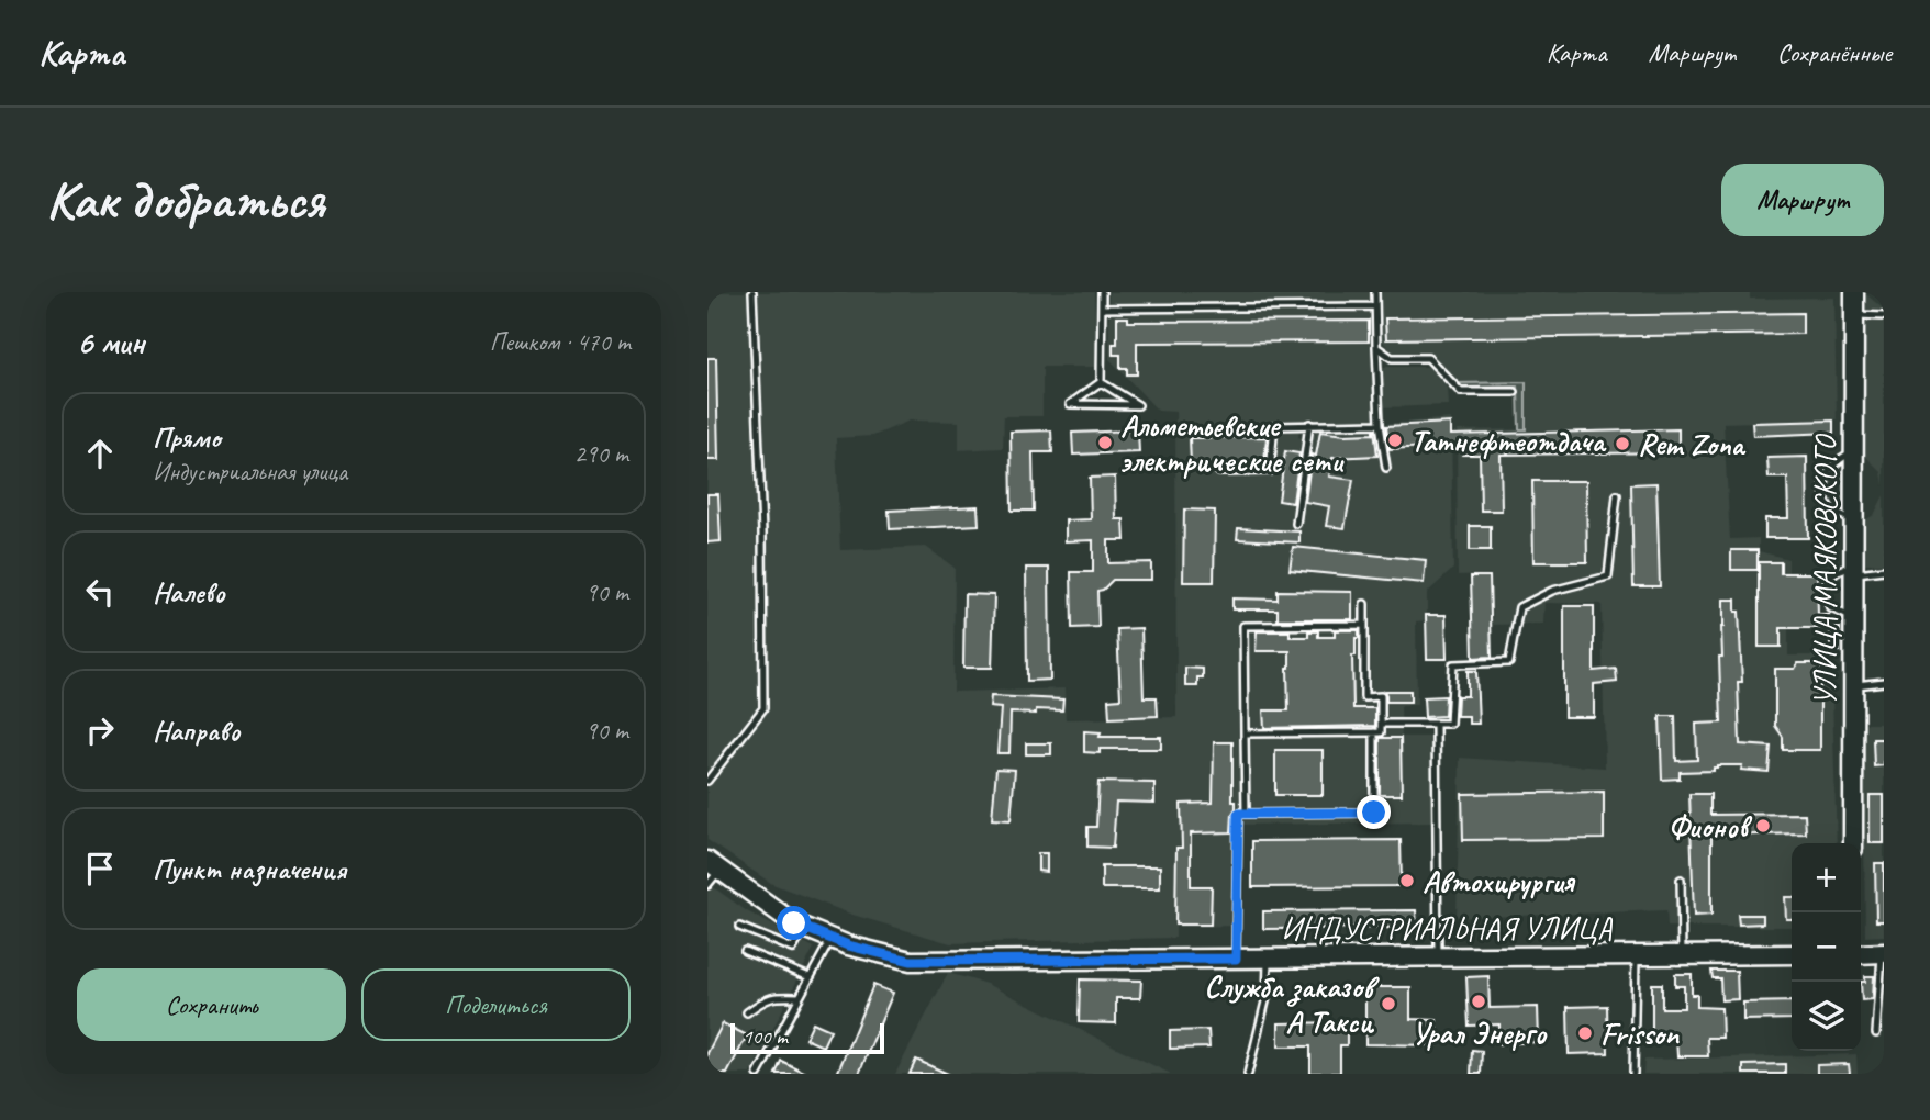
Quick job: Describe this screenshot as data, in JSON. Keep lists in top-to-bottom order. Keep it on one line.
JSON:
{"streets":{"street":["УЛИЦА МАЯКОВСКОГО","ИНДУСТРИАЛЬНАЯ УЛИЦА"]},"places":["Татнефтеотдача","Альметьевские электрические сети","Rem Zona","Фионов","Автохирургия","Урал Энерго","Служба заказов А Такси","Frisson"],"scale_bar":"100 m","page":{"header":"Карта","nav":["Карта","Маршрут","Сохранённые"],"buttons":["Маршрут",["Сохранить","Поделиться"]],"title":"Как добраться","heading":["6 мин","Пешком · 470 m"],"list":[["Прямо","Индустриальная улица","290 m"],["Налево","90 m"],["Направо","90 m"],"Пункт назначения"],"map_buttons":["+","−"],"scale":"100 m"}}
